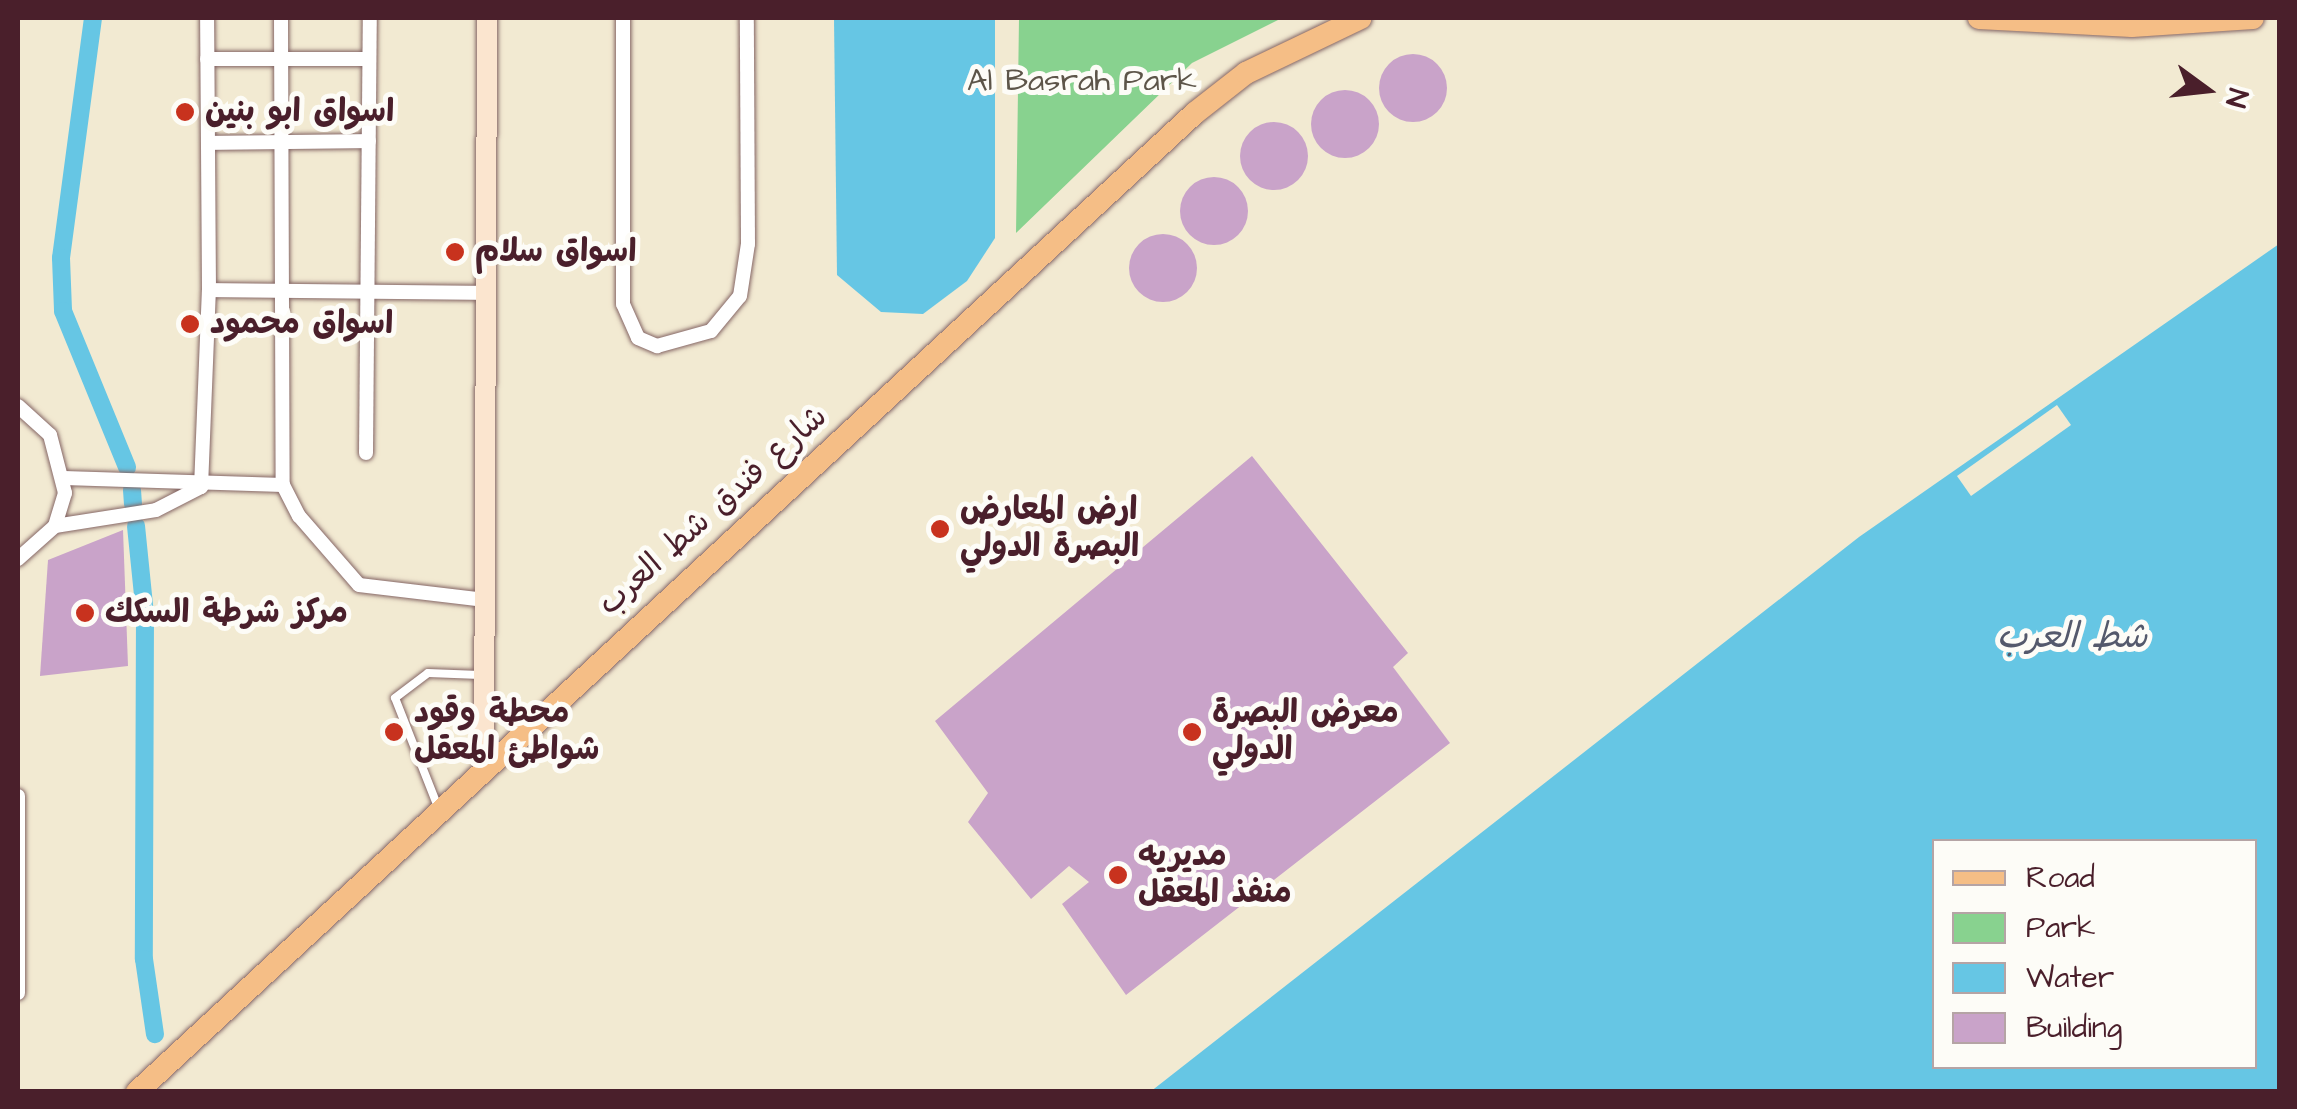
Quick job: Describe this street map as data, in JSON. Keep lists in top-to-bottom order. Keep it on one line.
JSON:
{"streets":{"main road":["شارع فندق شط العرب"]},"water":["شط العرب"],"parks":["Al Basrah Park"],"places":["اسواق ابو بنين","اسواق سلام","اسواق محمود","ارض المعارض البصرة الدولي","مركز شرطة السكك","محطة وقود شواطئ المعقل","معرض البصرة الدولي","مديريه منفذ المعقل"],"legend":["Road","Park","Water","Building"],"north":"right"}
